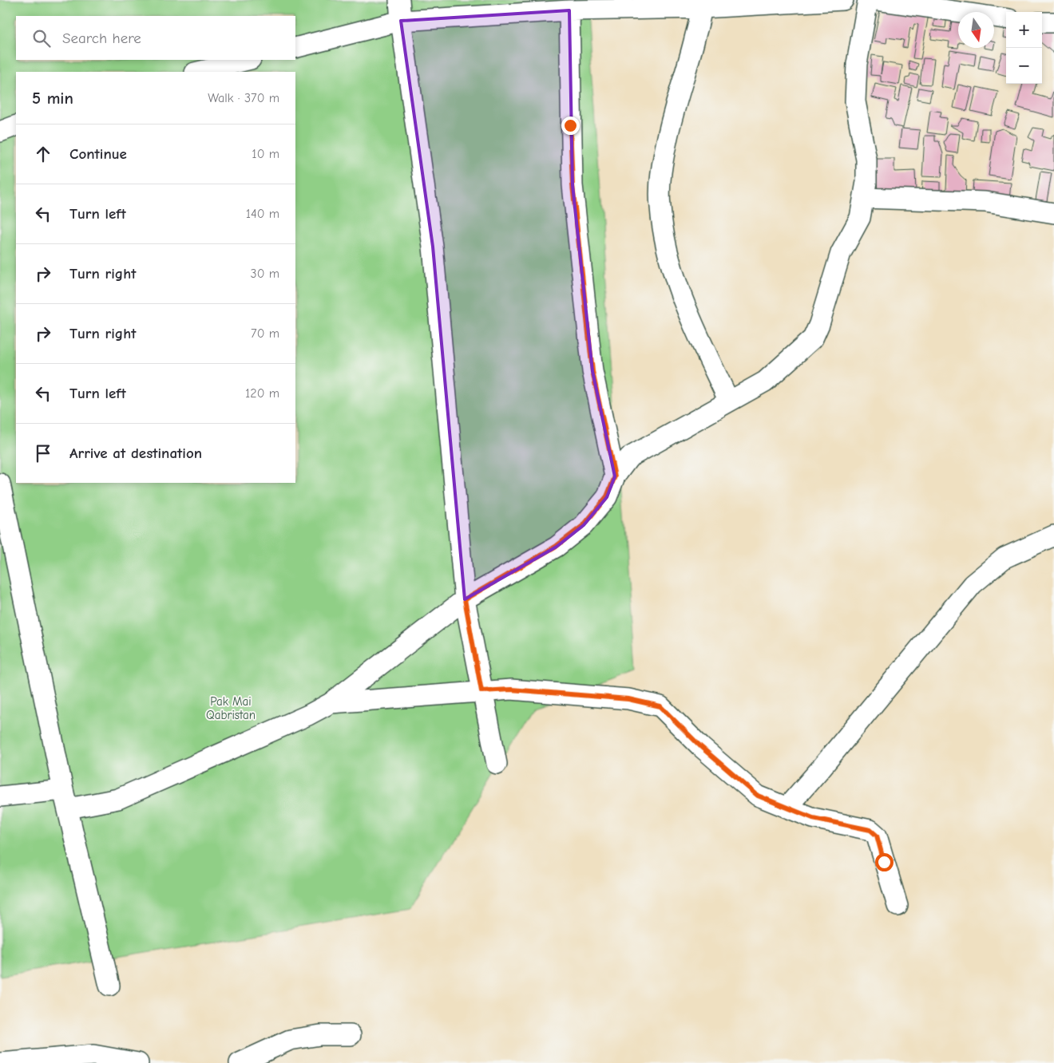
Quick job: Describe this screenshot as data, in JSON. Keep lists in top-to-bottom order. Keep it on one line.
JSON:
{"parks":["Pak Mai Qabristan"],"north":"bottom","page":{"map_buttons":["+","−"],"search":"Search here","heading":["5 min","Walk · 370 m"],"list":[["Continue","10 m"],["Turn left","140 m"],["Turn right","30 m"],["Turn right","70 m"],["Turn left","120 m"],"Arrive at destination"]}}
